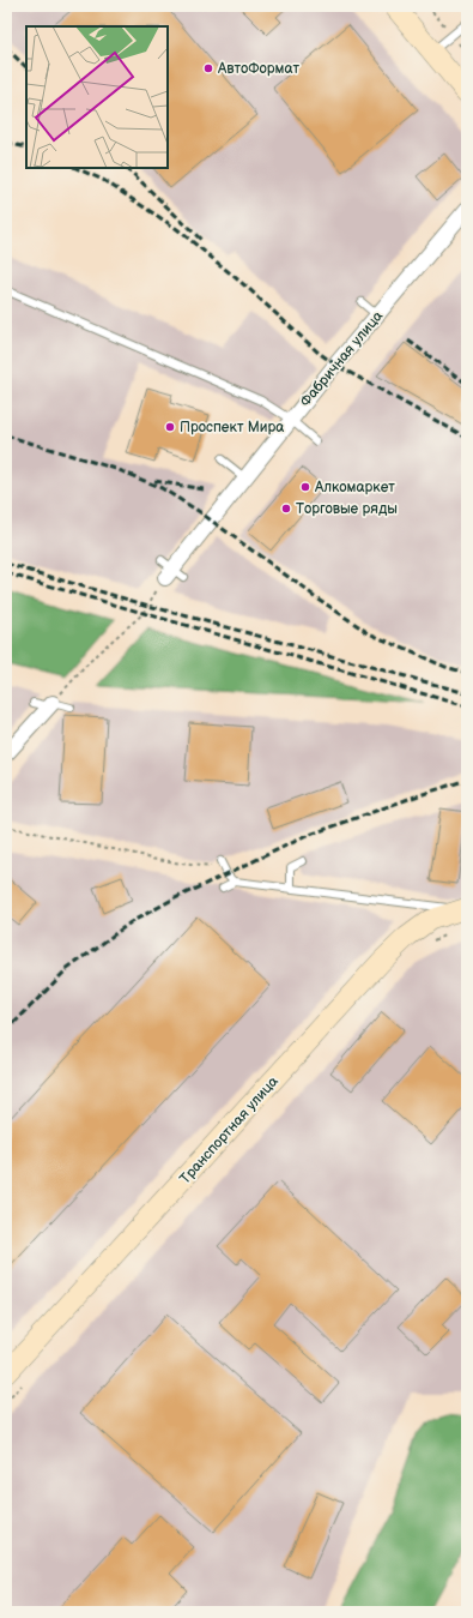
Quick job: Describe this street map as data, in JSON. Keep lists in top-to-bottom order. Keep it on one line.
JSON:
{"streets":{"street":["Фабричная улица","Транспортная улица"]},"places":["АвтоФормат","Проспект Мира","Алкомаркет","Торговые ряды"]}
